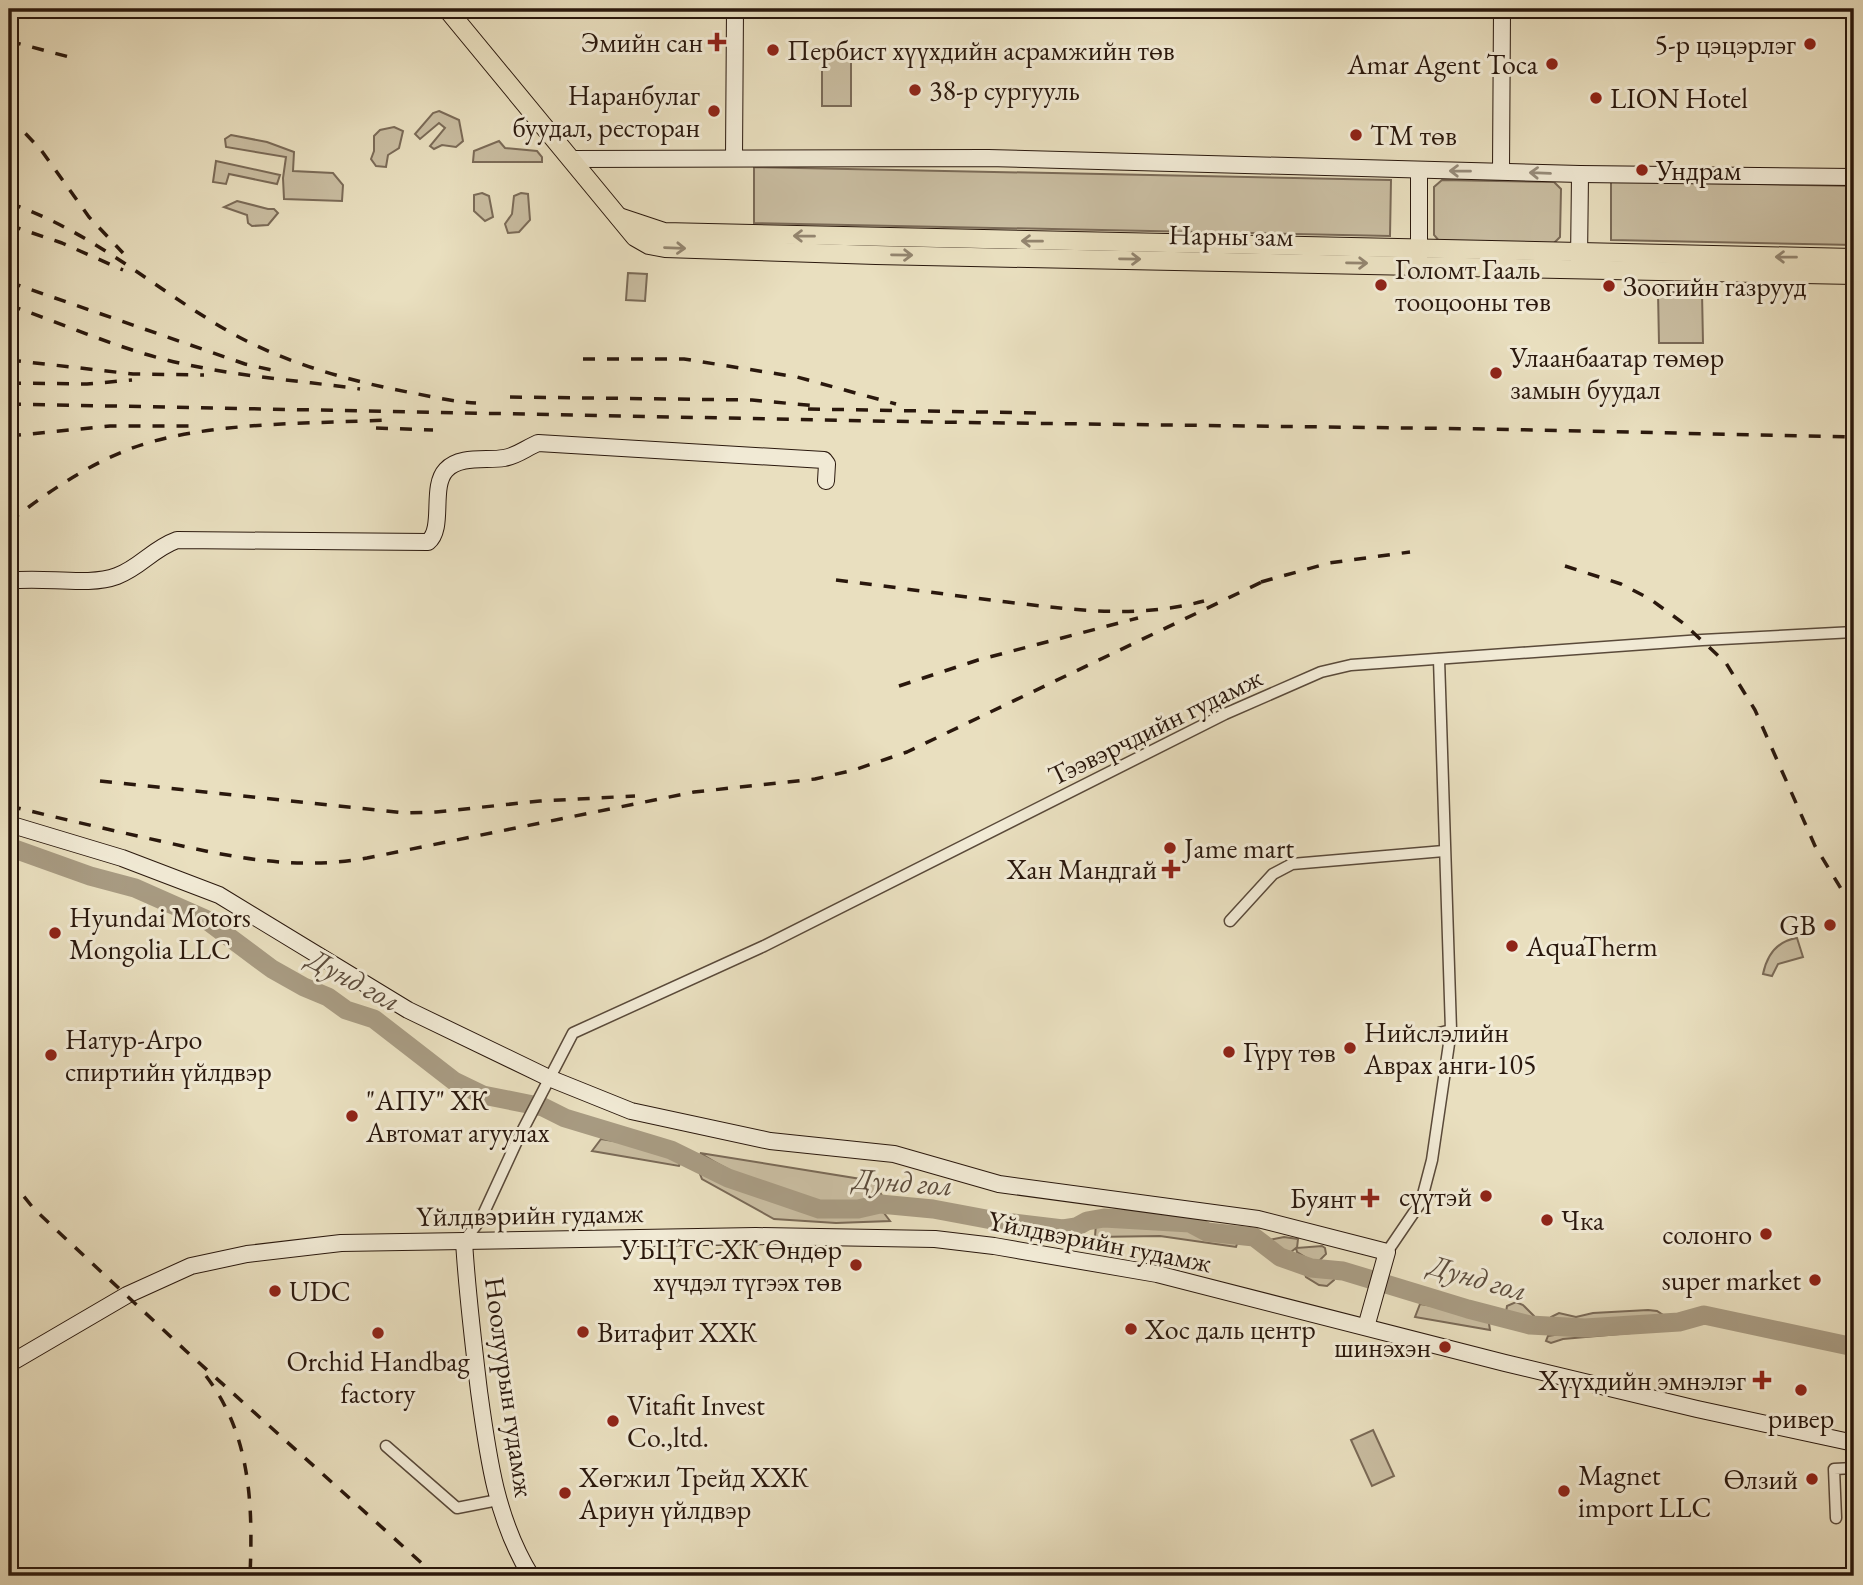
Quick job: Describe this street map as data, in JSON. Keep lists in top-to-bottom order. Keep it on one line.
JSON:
{"streets":{"main road":["Нарны зам"],"street":["Тээвэрчдийн гудамж","Yйлдвэрийн гудамж","Ноолуурын гудамж"]},"crossings":[["Тээвэрчдийн гудамж","Yйлдвэрийн гудамж"],["Тээвэрчдийн гудамж","Ноолуурын гудамж"],["Yйлдвэрийн гудамж","Ноолуурын гудамж"]],"water":["Дунд гол"],"places":{"health":["Эмийн сан","Хан Мандгай","Буянт","Хүүхдийн эмнэлэг"],"other":["5-р цэцэрлэг","Пербист хүүхдийн асрамжийн төв","Amar Agent Toca","38-р сургууль","LION Hotel","Наранбулаг буудал, ресторан","TM төв","Ундрам","Голомт Гааль тооцооны төв","Зоогийн газрууд","Улаанбаатар төмөр замын буудал","Jame mart","GB","Hyundai Motors Mongolia LLC","AquaTherm","Нийслэлийн Аврах анги-105","Гүрү төв","Натур-Агро спиртийн үйлдвэр","\"АПУ\" ХК Автомат агуулах","сүүтэй","Чка","солонго","УБЦТС-ХК Өндөр хүчдэл түгээх төв","super market","UDC","Хос даль центр","Витафит ХХК","Orchid Handbag factory","шинэхэн","ривер","Vitafit Invest Co.,ltd.","Өлзий","Magnet import LLC","Хөгжил Трейд ХХК Ариун үйлдвэр"]}}
